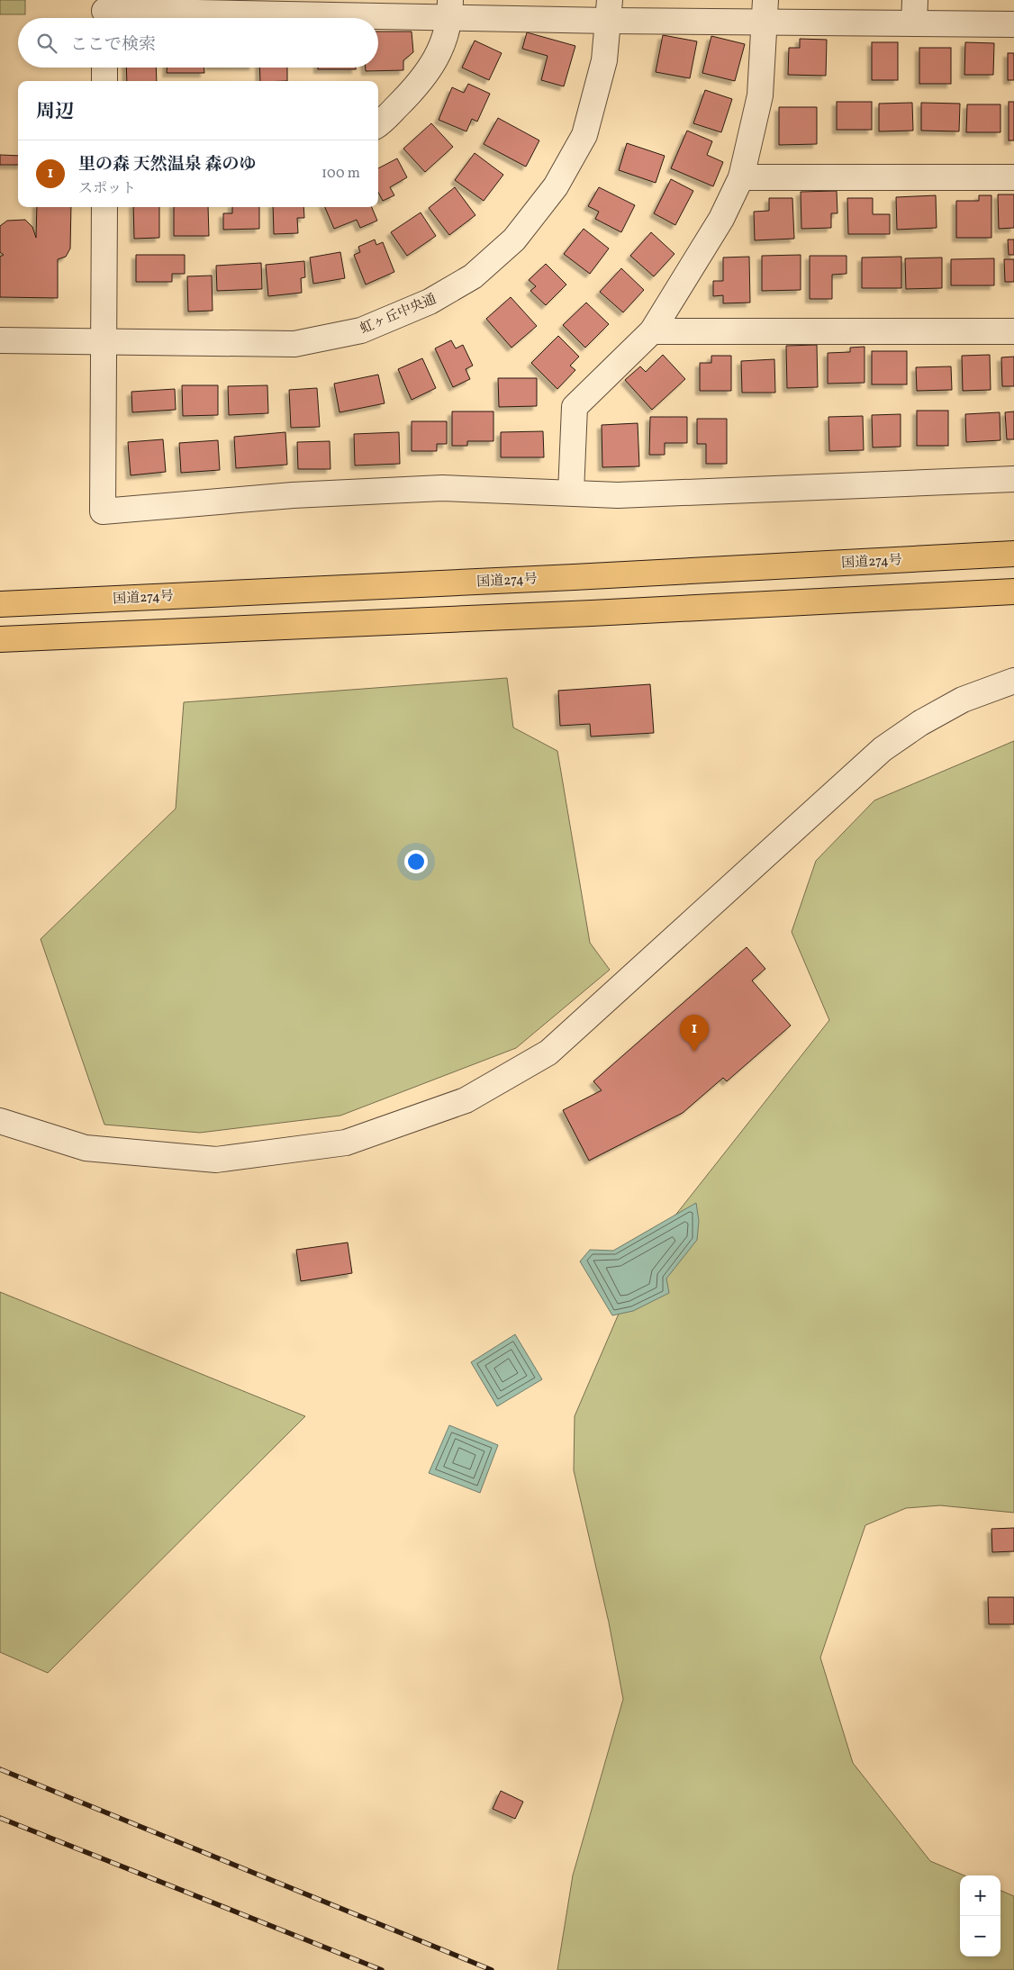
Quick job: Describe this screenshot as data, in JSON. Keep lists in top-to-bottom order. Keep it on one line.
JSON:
{"streets":{"highway":["国道274号"],"street":["虹ヶ丘中央通"]},"page":{"search":"ここで検索","heading":"周辺","list":[{"mark":"1","name":"里の森 天然温泉 森のゆ","note":"スポット","value":"100 m"}],"pins":"1","map_buttons":["+","−"]}}
